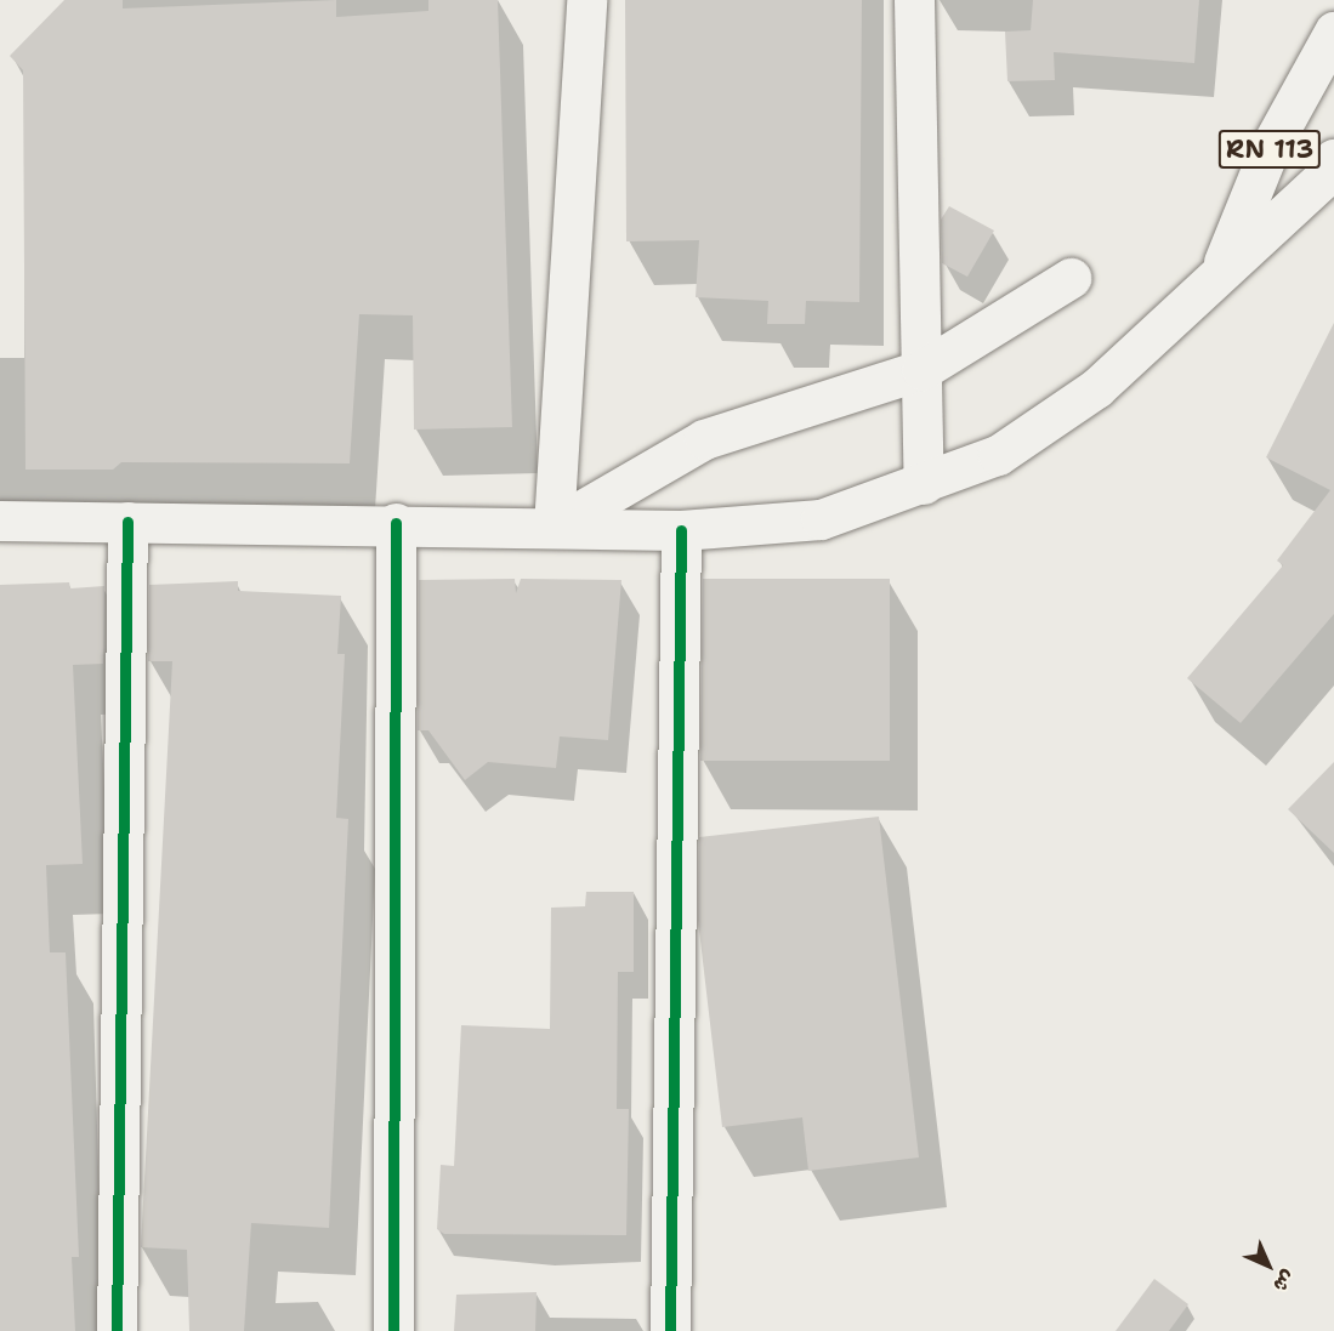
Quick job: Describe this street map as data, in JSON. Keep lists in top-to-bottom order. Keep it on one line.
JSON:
{"streets":{"street":["RN 113"]},"north":"bottom right"}
